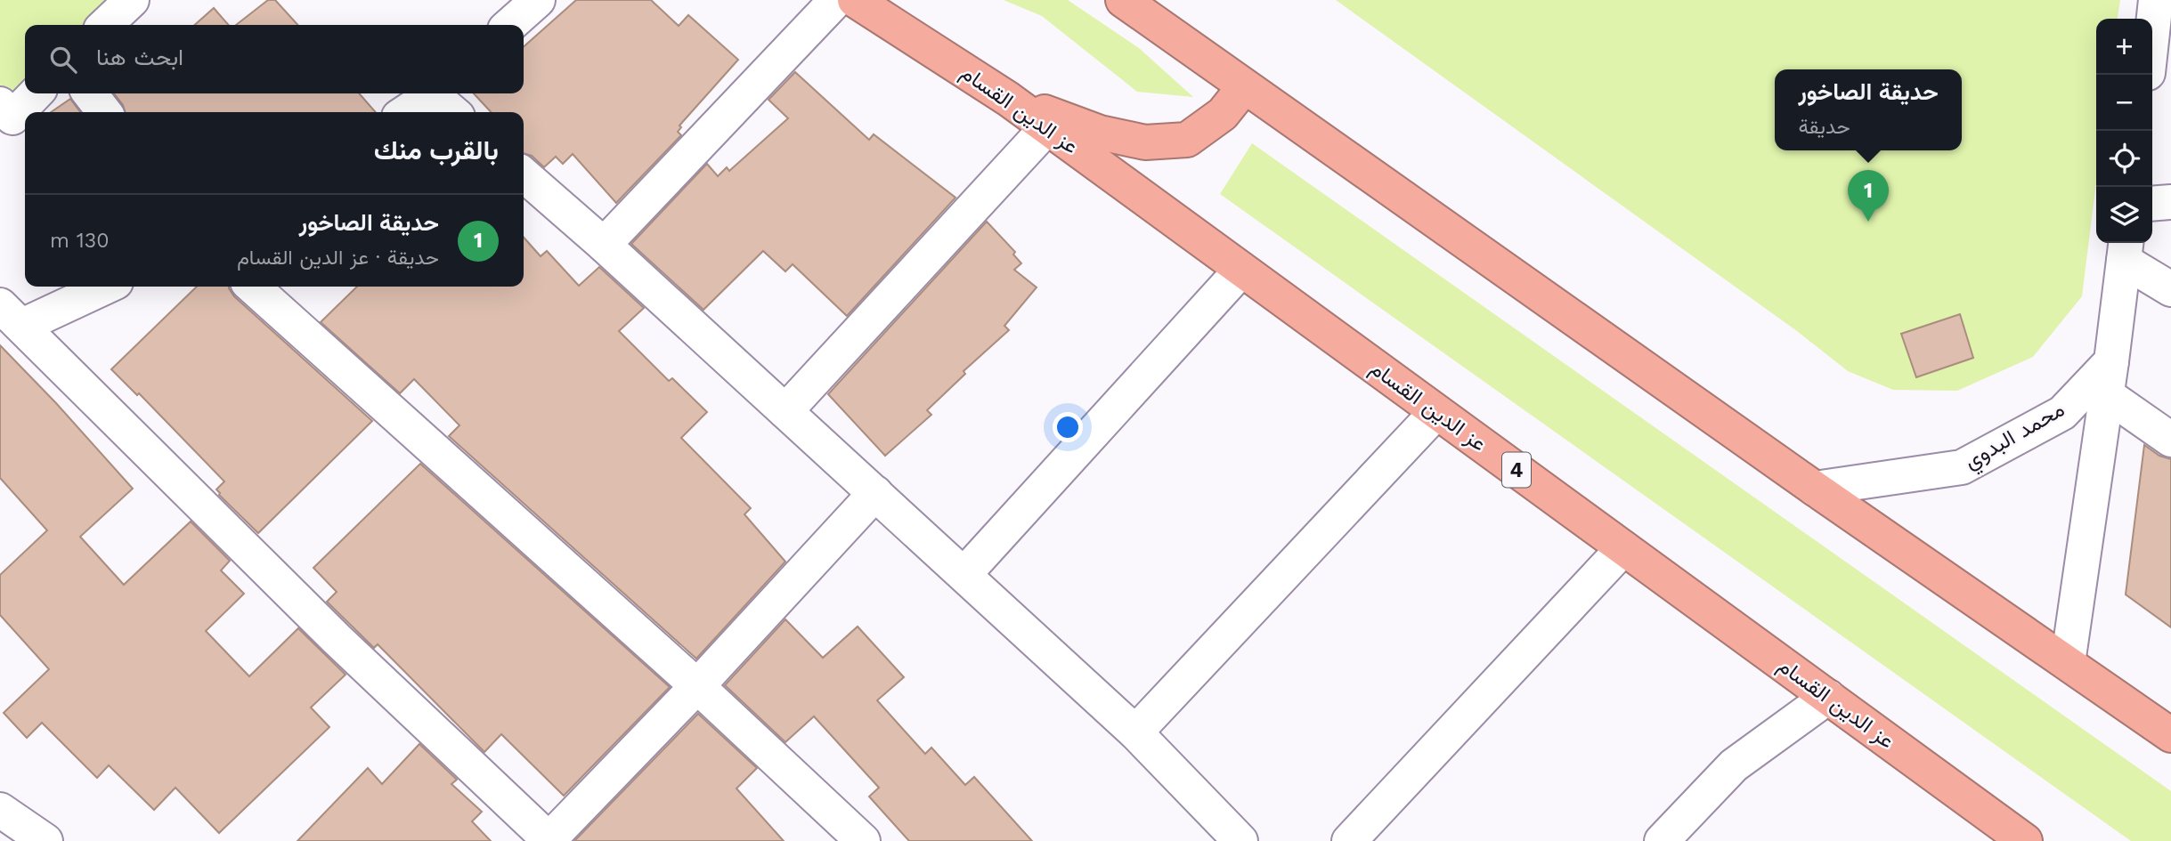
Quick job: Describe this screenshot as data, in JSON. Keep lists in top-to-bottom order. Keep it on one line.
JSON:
{"streets":{"highway":["عز الدين القسام","4"],"street":["محمد البدوي"]},"page":{"map_buttons":["+","−"],"search":"ابحث هنا","popup":["حديقة الصاخور","حديقة"],"heading":"بالقرب منك","pins":"1","list":[{"mark":"1","name":"حديقة الصاخور","note":"حديقة · عز الدين القسام","value":"130 m"}]}}
